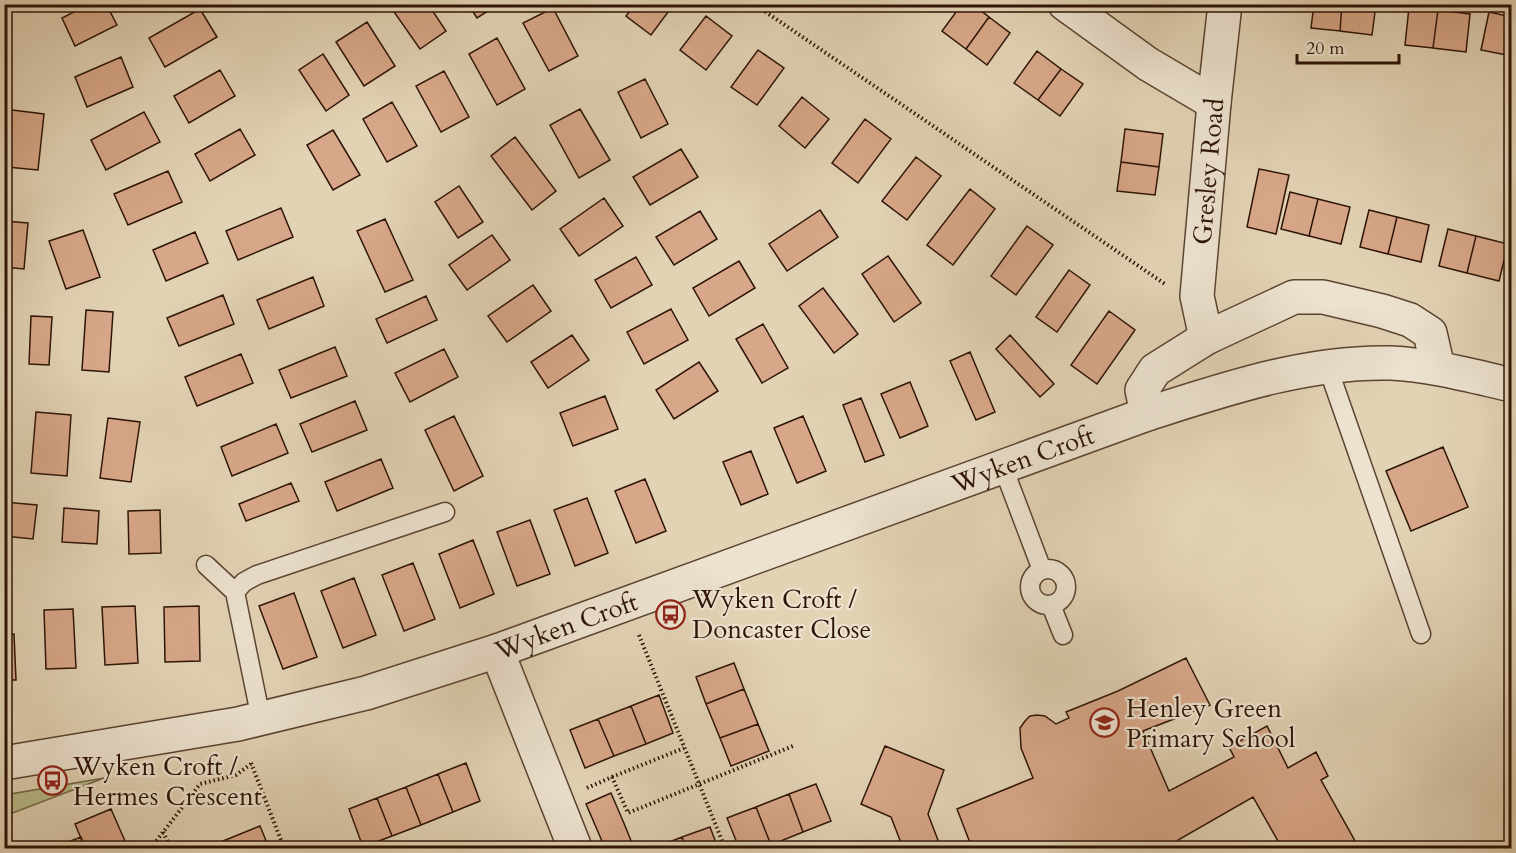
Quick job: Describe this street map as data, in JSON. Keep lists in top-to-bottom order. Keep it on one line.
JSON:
{"streets":{"street":["Gresley Road","Wyken Croft"]},"places":{"bus stop":["Wyken Croft / Doncaster Close","Wyken Croft / Hermes Crescent"],"school or university":["Henley Green Primary School"]},"scale_bar":"20 m"}
